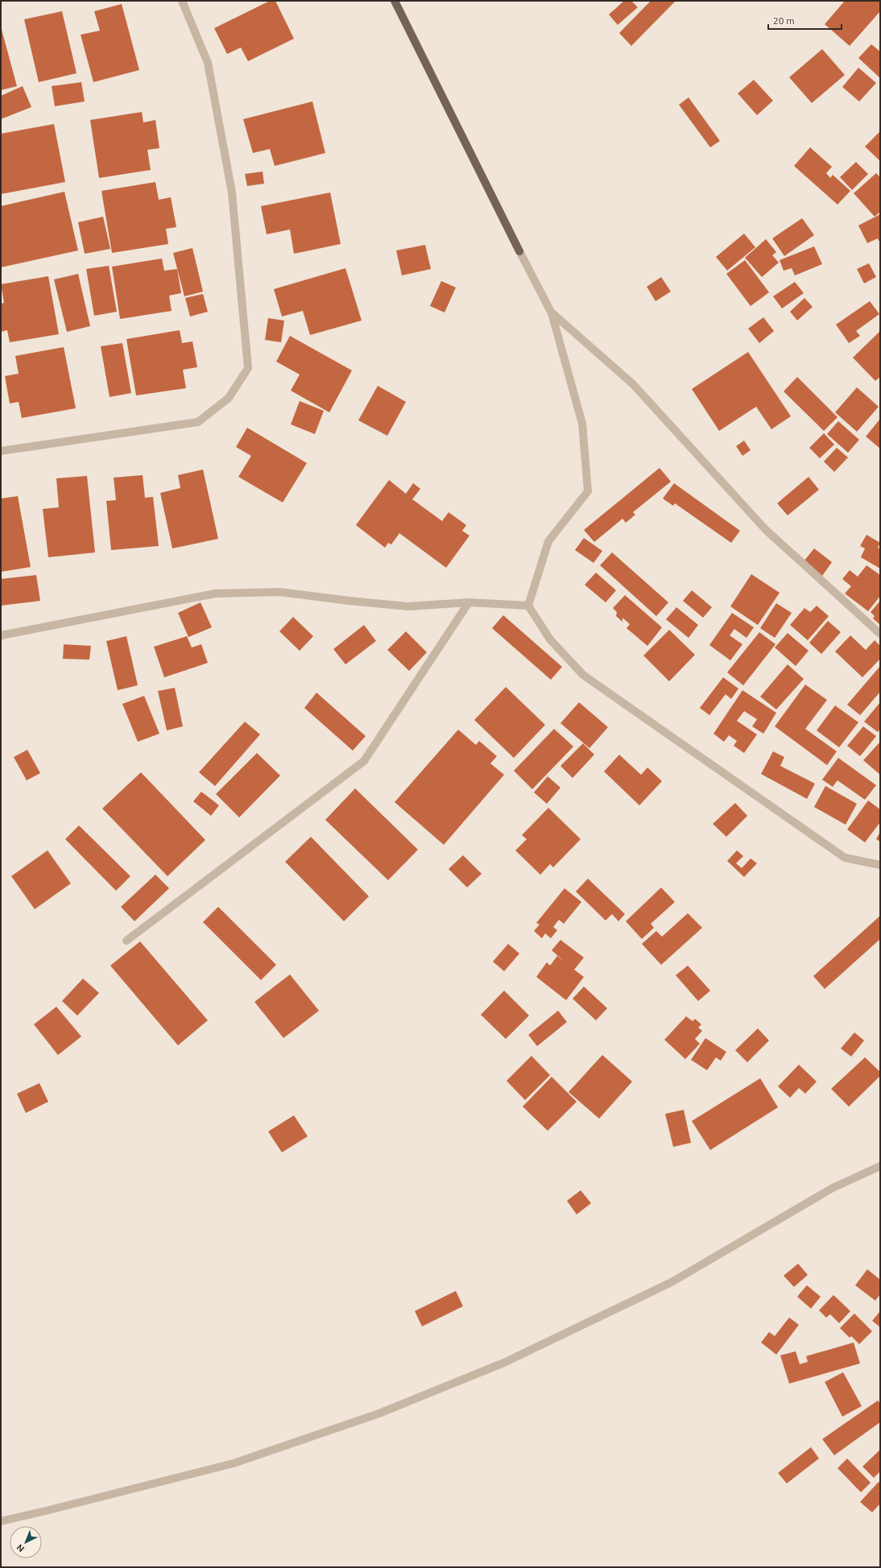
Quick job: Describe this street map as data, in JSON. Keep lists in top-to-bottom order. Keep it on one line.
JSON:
{"scale_bar":"20 m","north":"bottom left"}
